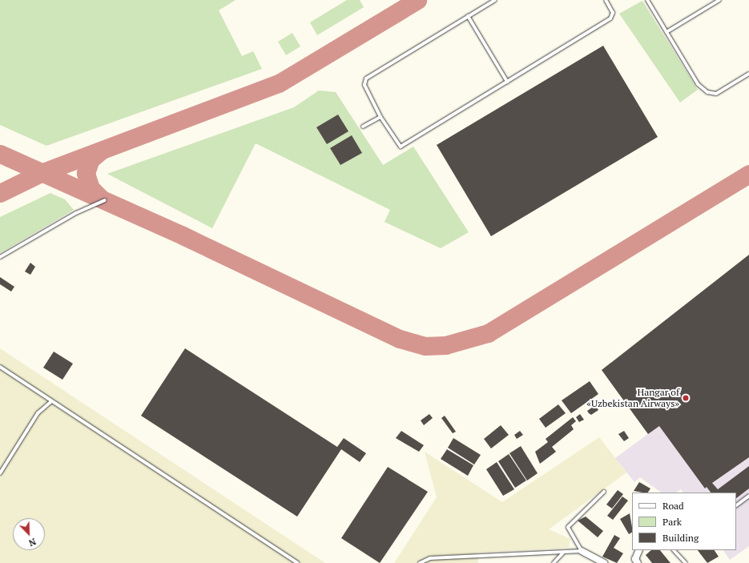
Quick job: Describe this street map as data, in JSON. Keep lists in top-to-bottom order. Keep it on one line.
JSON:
{"places":["Hangar of «Uzbekistan Airways»"],"legend":["Road","Park","Building"],"north":"bottom right"}
